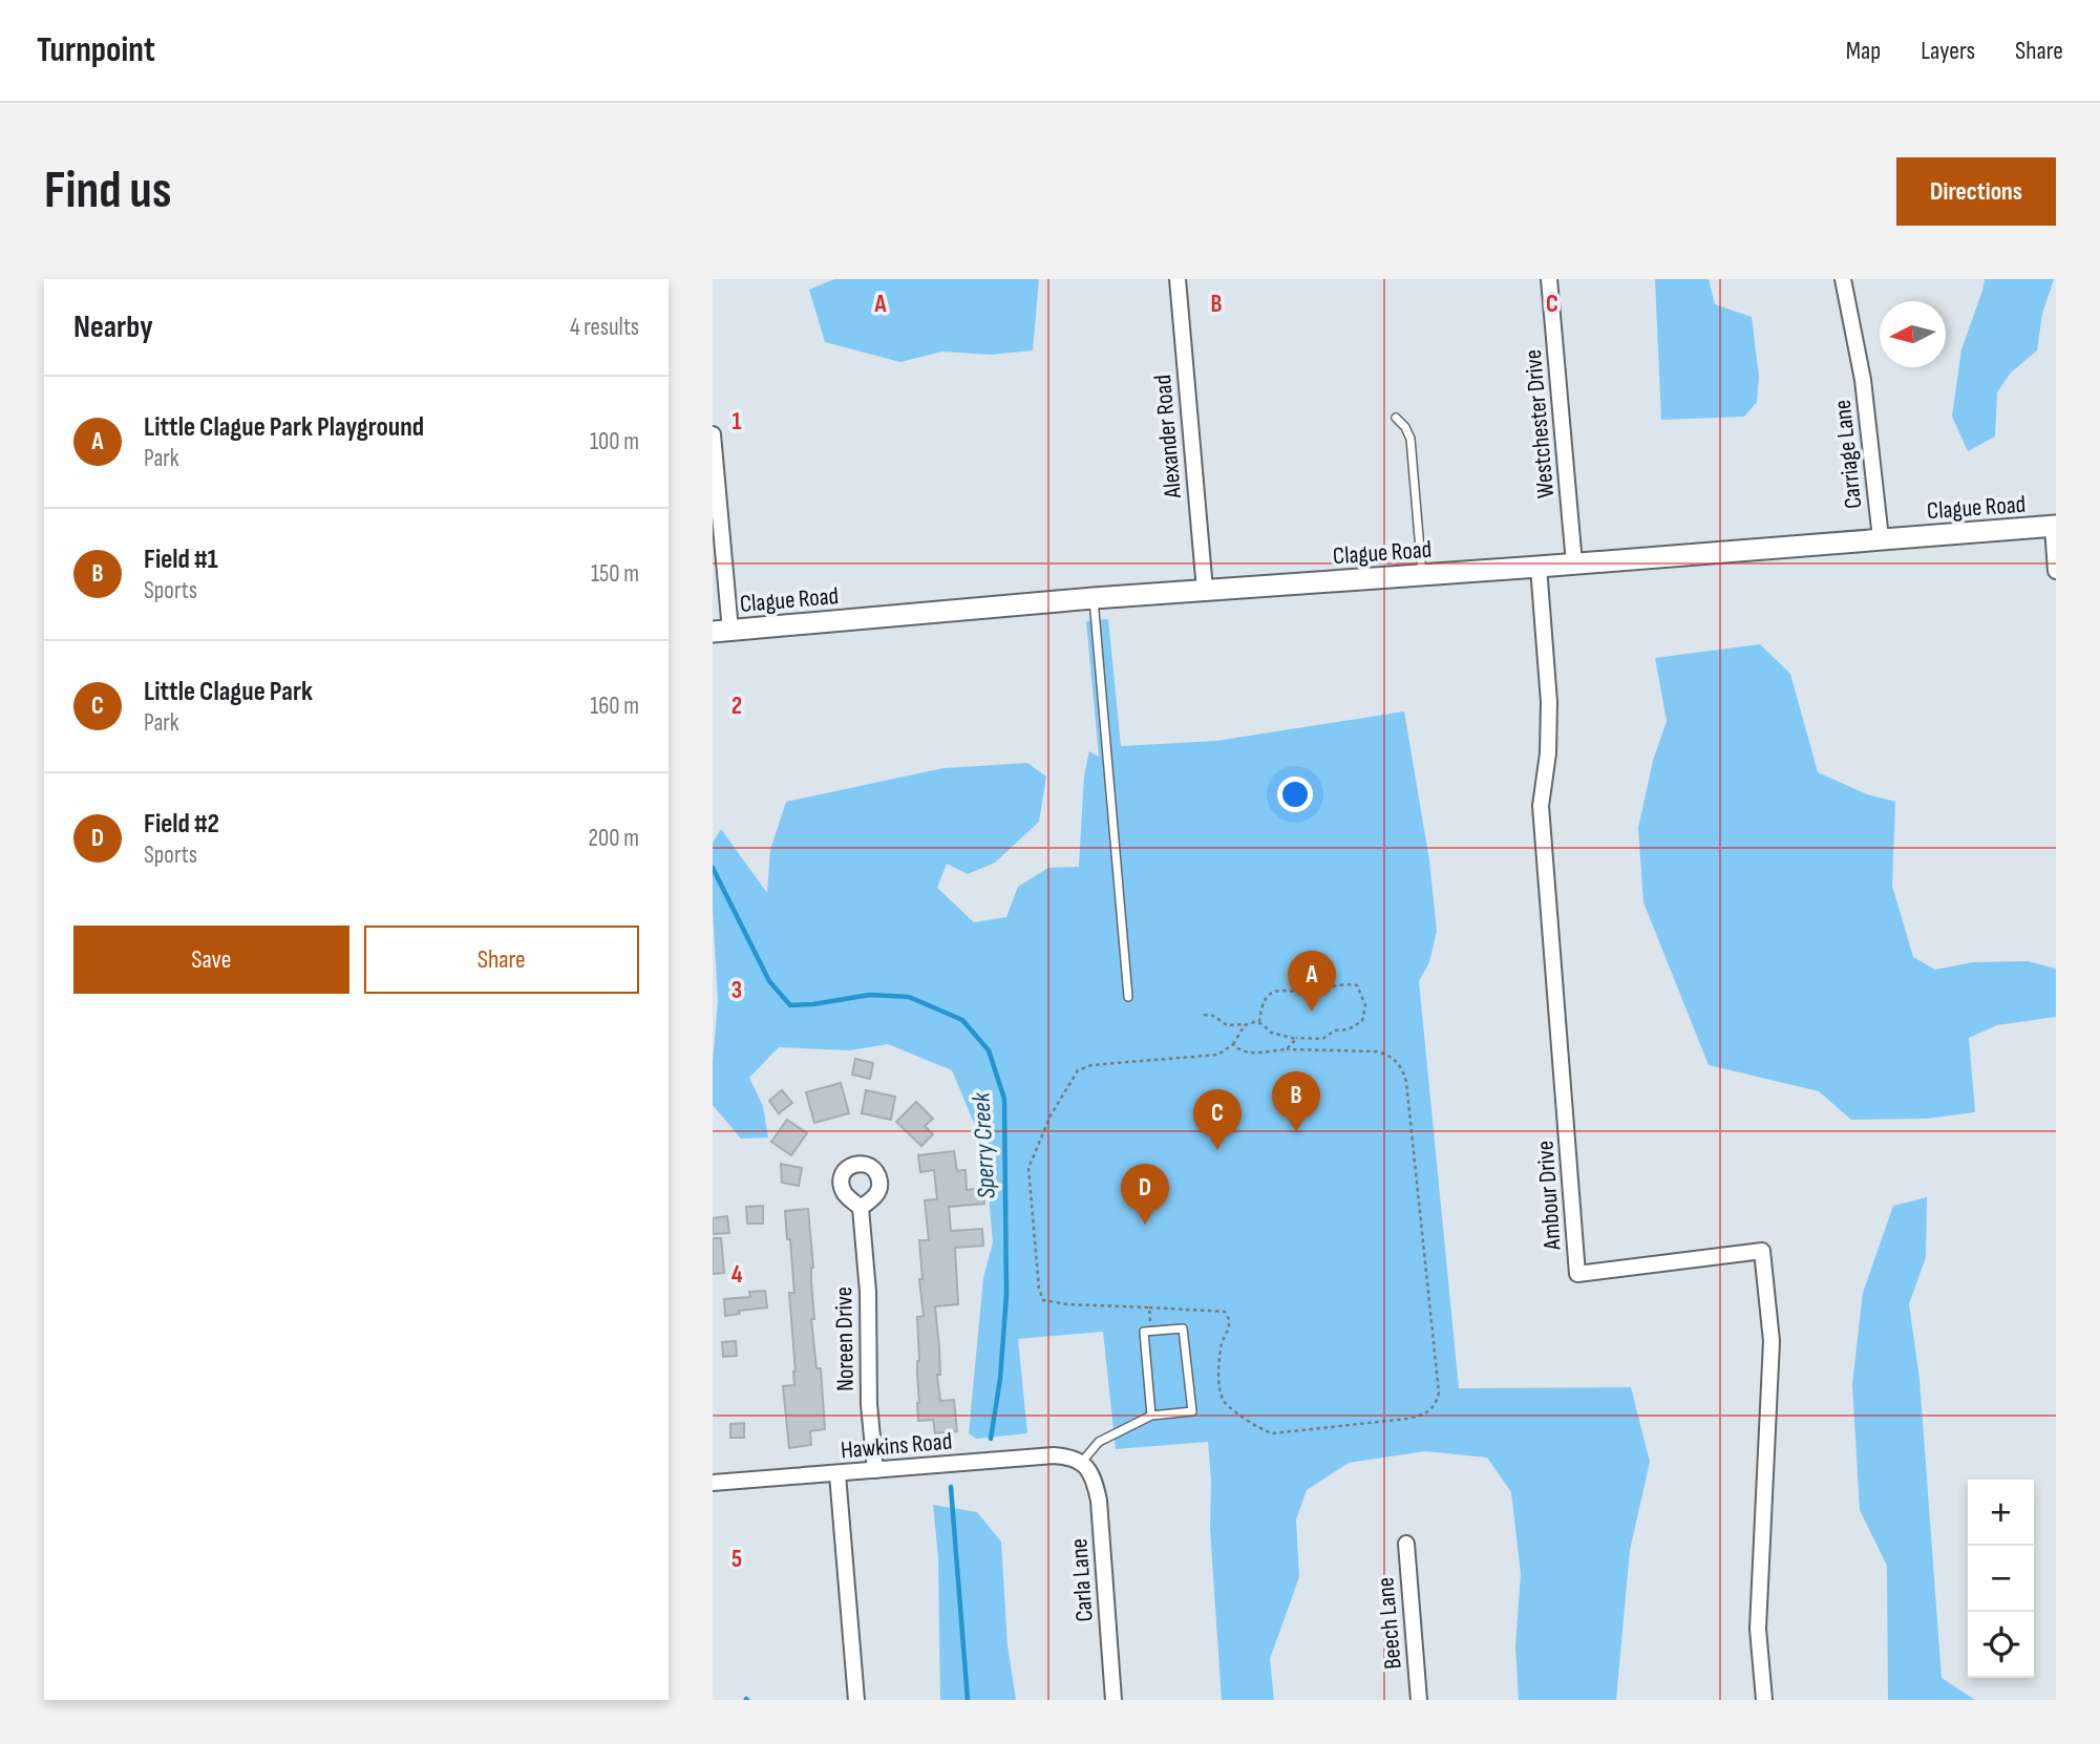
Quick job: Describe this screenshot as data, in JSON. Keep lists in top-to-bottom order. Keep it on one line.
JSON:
{"streets":{"main road":["Clague Road"],"street":["Westchester Drive","Alexander Road","Carriage Lane","Ambour Drive","Noreen Drive","Hawkins Road","Carla Lane","Beech Lane"]},"crossings":[["Westchester Drive","Clague Road"],["Alexander Road","Clague Road"],["Carriage Lane","Clague Road"],["Clague Road","Ambour Drive"],["Noreen Drive","Hawkins Road"],["Hawkins Road","Carla Lane"]],"water":["Sperry Creek"],"north":"left","page":{"header":"Turnpoint","nav":["Map","Layers","Share"],"buttons":["Directions",["Save","Share"]],"title":"Find us","heading":["Nearby","4 results"],"list":[{"mark":"A","name":"Little Clague Park Playground","note":"Park","value":"100 m"},{"mark":"B","name":"Field #1","note":"Sports","value":"150 m"},{"mark":"C","name":"Little Clague Park","note":"Park","value":"160 m"},{"mark":"D","name":"Field #2","note":"Sports","value":"200 m"}],"pins":["A","B","C","D"],"map_buttons":["+","−"]},"grid":{"columns":["A","B","C"],"rows":["1","2","3","4","5"]}}
